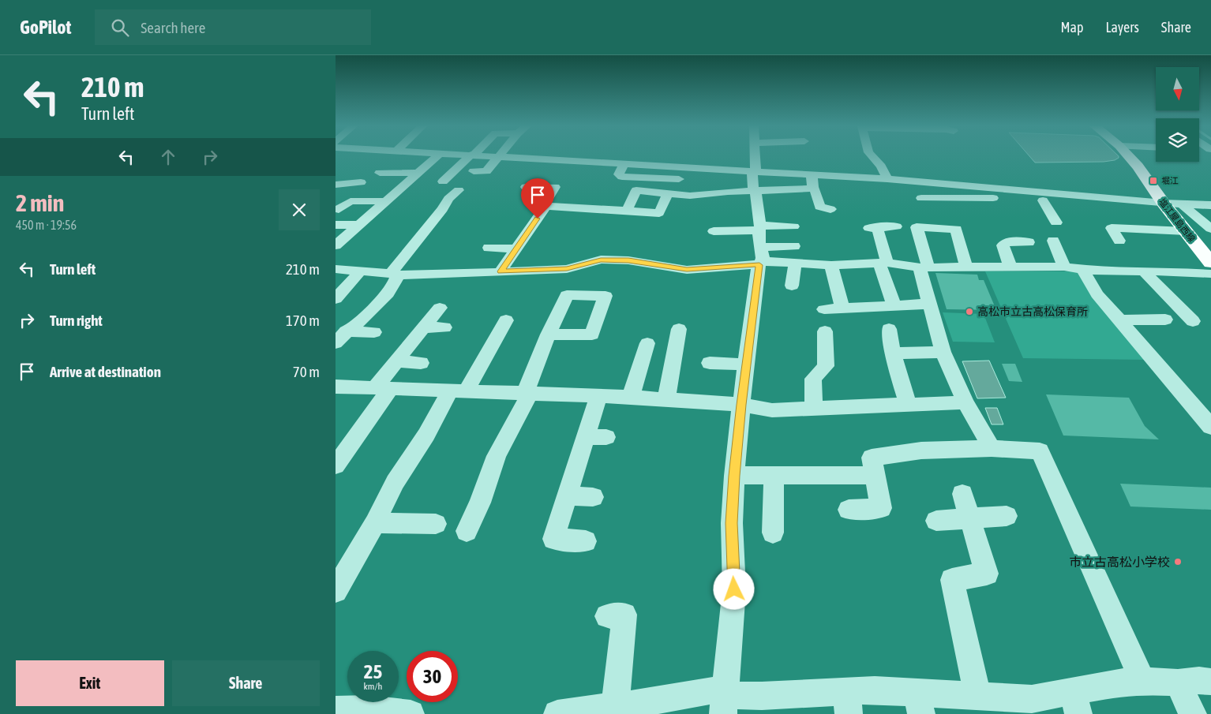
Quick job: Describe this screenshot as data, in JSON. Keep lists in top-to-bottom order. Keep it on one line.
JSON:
{"streets":{"main road":["塩江屋島西線"]},"places":{"transit":["堀江"],"other":["高松市立古高松保育所","市立古高松小学校"]},"north":"bottom","page":{"header":"GoPilot","search":"Search here","nav":["Map","Layers","Share"],"turn":["210 m","Turn left"],"heading":["2 min","450 m · 19:56"],"list":[{"name":"Turn left","value":"210 m"},{"name":"Turn right","value":"170 m"},{"name":"Arrive at destination","value":"70 m"}],"speed":"25 km/h","limit":"30","buttons":["Exit","Share"]}}
